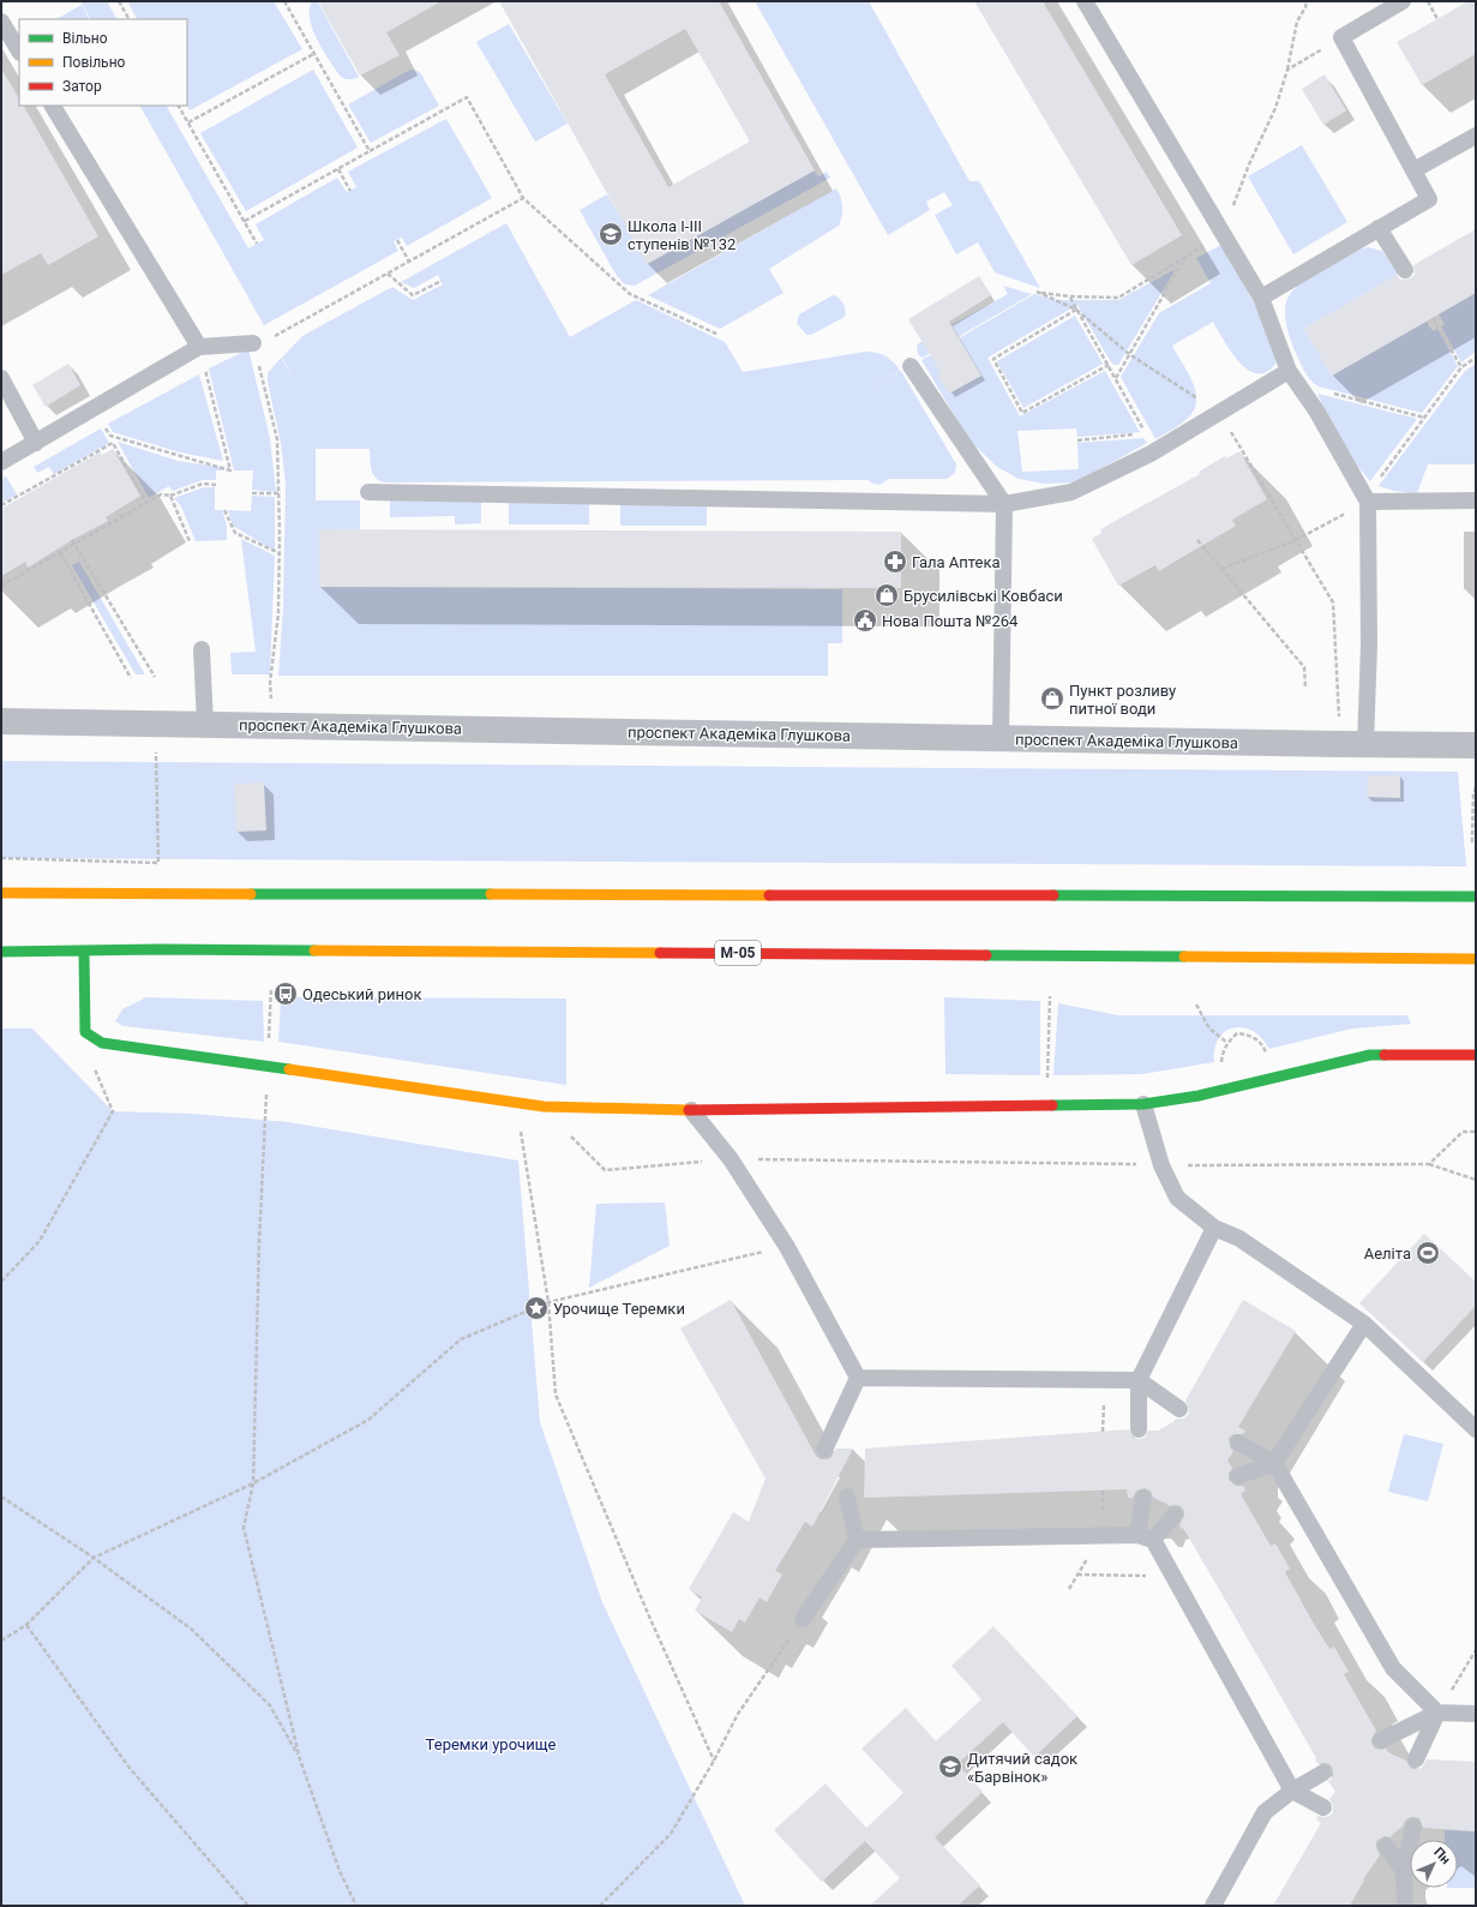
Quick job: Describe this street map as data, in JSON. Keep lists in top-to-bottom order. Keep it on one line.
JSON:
{"streets":{"main road":["М-05"],"street":["проспект Академіка Глушкова"]},"parks":["Теремки урочище"],"places":{"school or university":["Школа І-ІІІ ступенів №132","Дитячий садок «Барвінок»"],"pharmacy":["Гала Аптека"],"shop":["Брусилівські Ковбаси","Пункт розливу питної води"],"public building":["Нова Пошта №264"],"bus stop":["Одеський ринок"],"sports":["Аеліта"],"place":["Урочище Теремки"]},"legend":["Вільно","Повільно","Затор"],"north":"top right"}
